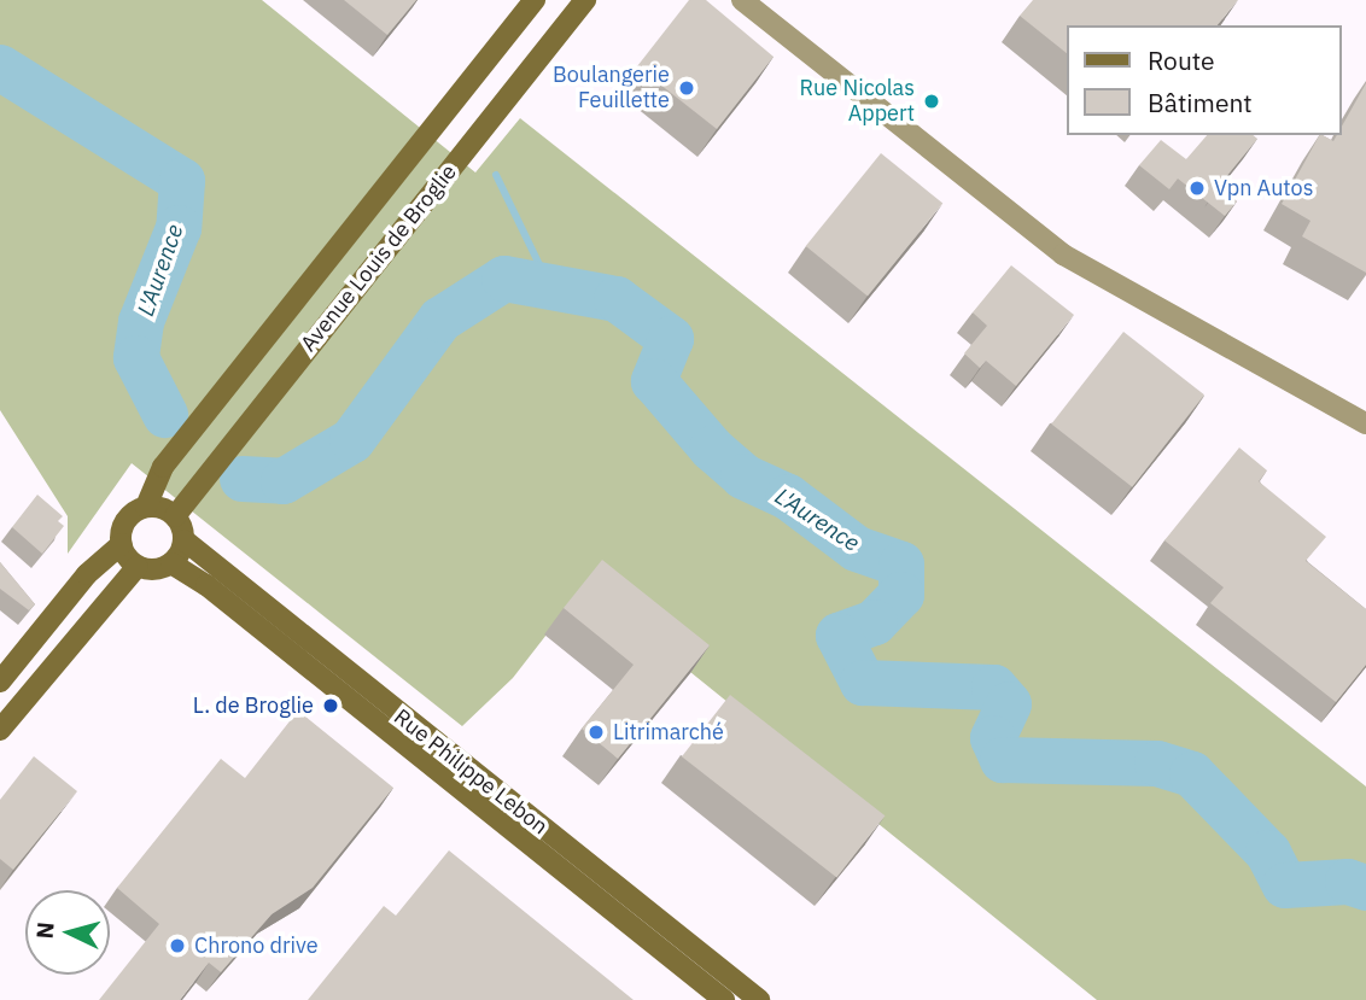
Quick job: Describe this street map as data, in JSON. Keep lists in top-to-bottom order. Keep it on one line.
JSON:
{"streets":{"main road":["Avenue Louis de Broglie","Rue Philippe Lebon"]},"crossings":[["Avenue Louis de Broglie","Rue Philippe Lebon"]],"water":["L'Aurence"],"places":["Boulangerie Feuillette","Rue Nicolas Appert","Vpn Autos","L. de Broglie","Litrimarché","Chrono drive"],"legend":["Route","Bâtiment"],"north":"left"}
